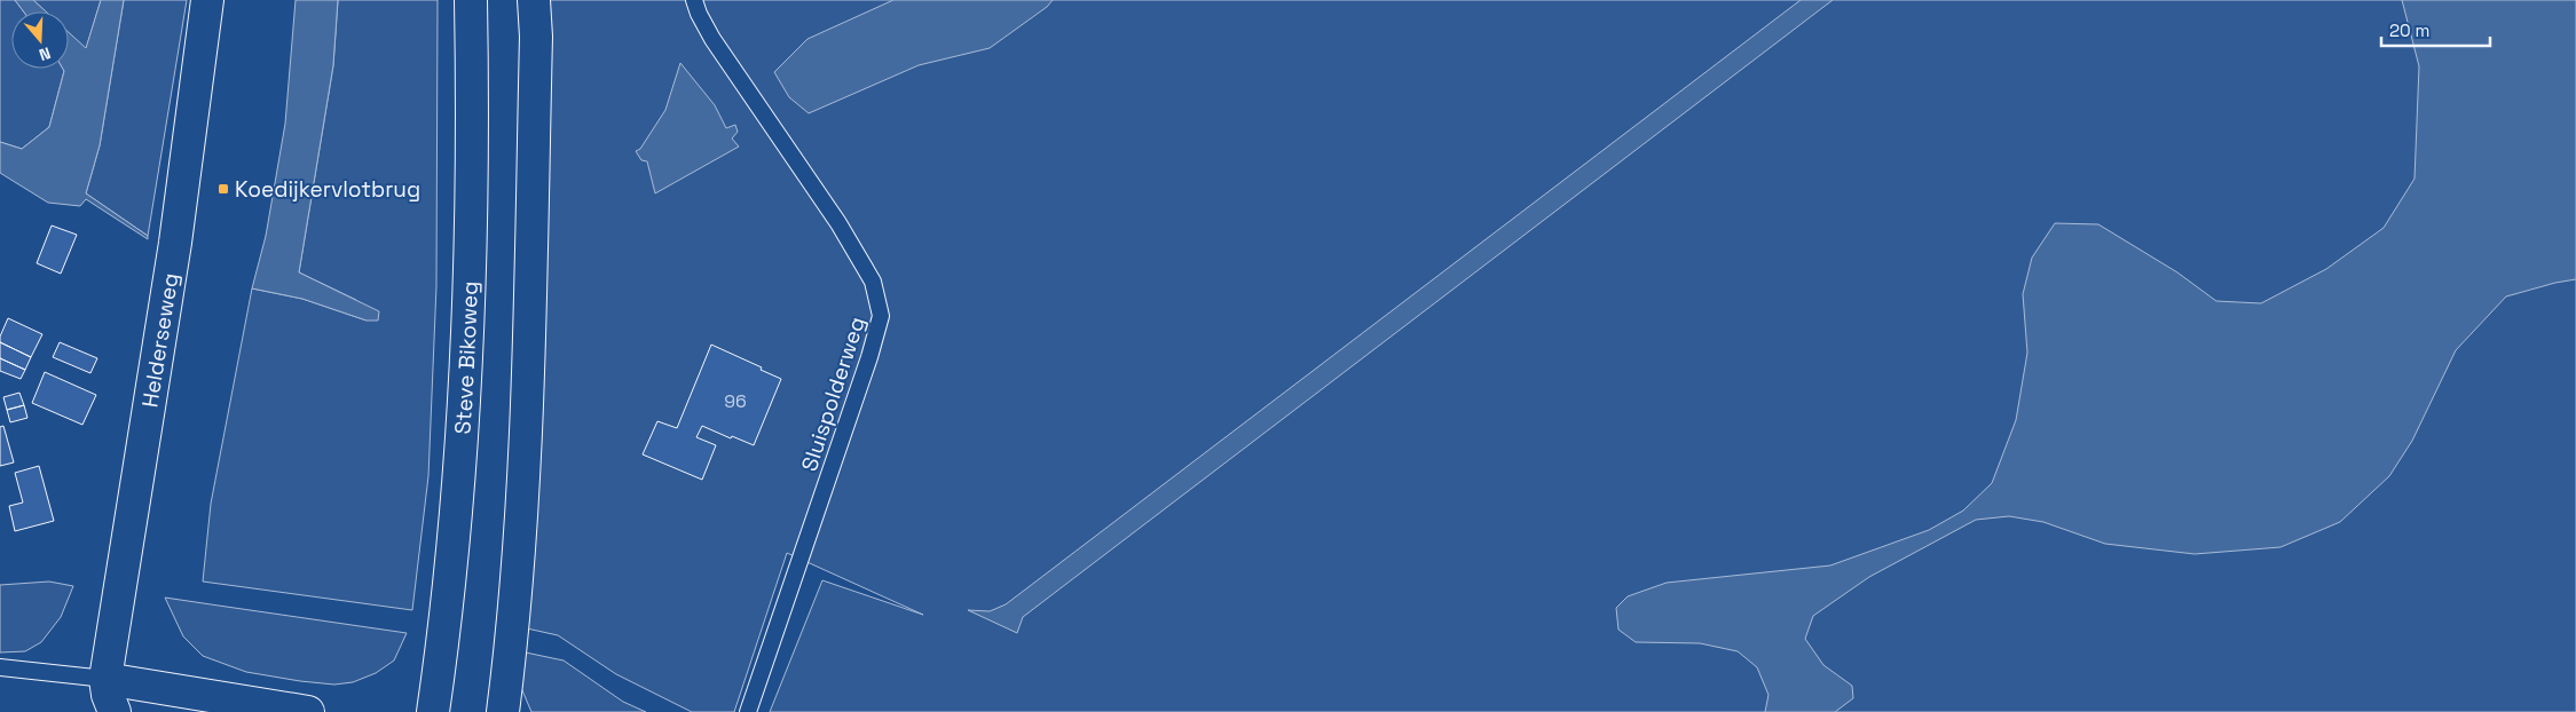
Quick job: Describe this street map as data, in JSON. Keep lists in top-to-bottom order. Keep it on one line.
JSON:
{"streets":{"main road":["Helderseweg","Steve Bikoweg"],"lane":["Sluispolderweg"]},"places":{"transit":["Koedijkervlotbrug"]},"house_numbers":["96"],"scale_bar":"20 m","north":"bottom"}
